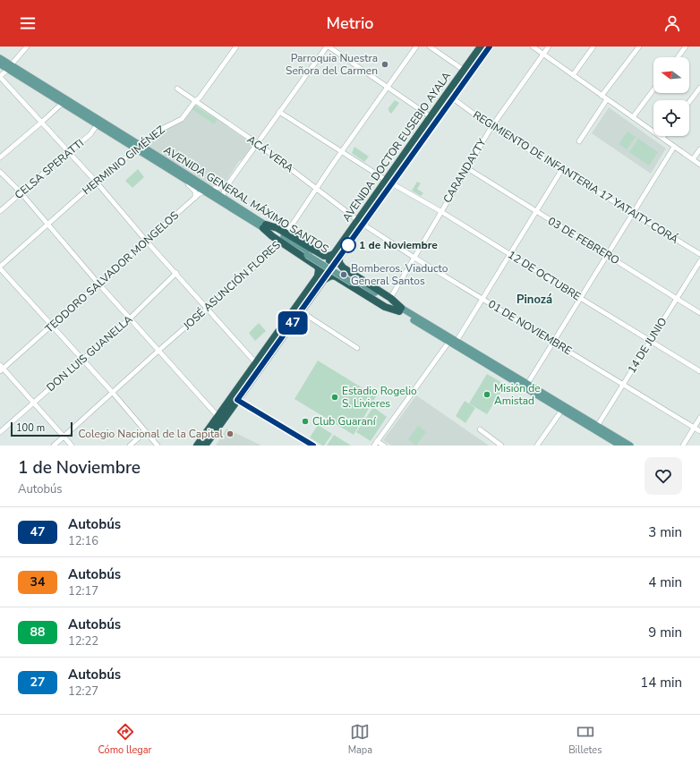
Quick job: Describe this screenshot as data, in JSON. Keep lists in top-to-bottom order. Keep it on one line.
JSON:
{"streets":{"highway":["AVENIDA DOCTOR EUSEBIO AYALA"],"main road":["AVENIDA GENERAL MÁXIMO SANTOS"],"street":["ACÁ VERA","HERMINIO GIMÉNEZ","CELSA SPERATTI","CARANDAYTY","REGIMIENTO DE INFANTERIA 17 YATAITY CORÁ","03 DE FEBRERO","TEODORO SALVADOR MONGELOS","12 DE OCTUBRE","JOSÉ ASUNCIÓN FLORES","01 DE NOVIEMBRE","14 DE JUNIO","DON LUIS GUANELLA"]},"crossings":[["AVENIDA DOCTOR EUSEBIO AYALA","ACÁ VERA"],["AVENIDA DOCTOR EUSEBIO AYALA","REGIMIENTO DE INFANTERIA 17 YATAITY CORÁ"],["AVENIDA DOCTOR EUSEBIO AYALA","12 DE OCTUBRE"],["AVENIDA DOCTOR EUSEBIO AYALA","01 DE NOVIEMBRE"],["ACÁ VERA","HERMINIO GIMÉNEZ"],["ACÁ VERA","JOSÉ ASUNCIÓN FLORES"],["ACÁ VERA","01 DE NOVIEMBRE"],["HERMINIO GIMÉNEZ","AVENIDA GENERAL MÁXIMO SANTOS"],["CELSA SPERATTI","AVENIDA GENERAL MÁXIMO SANTOS"],["CARANDAYTY","REGIMIENTO DE INFANTERIA 17 YATAITY CORÁ"],["CARANDAYTY","AVENIDA GENERAL MÁXIMO SANTOS"],["CARANDAYTY","03 DE FEBRERO"],["CARANDAYTY","12 DE OCTUBRE"],["CARANDAYTY","01 DE NOVIEMBRE"],["AVENIDA GENERAL MÁXIMO SANTOS","TEODORO SALVADOR MONGELOS"],["AVENIDA GENERAL MÁXIMO SANTOS","JOSÉ ASUNCIÓN FLORES"],["AVENIDA GENERAL MÁXIMO SANTOS","14 DE JUNIO"],["03 DE FEBRERO","14 DE JUNIO"],["12 DE OCTUBRE","JOSÉ ASUNCIÓN FLORES"],["12 DE OCTUBRE","14 DE JUNIO"],["01 DE NOVIEMBRE","14 DE JUNIO"]],"districts":["Pinozá"],"places":["Parroquia Nuestra Señora del Carmen","1 de Noviembre","Bomberos. Viaducto General Santos","Misión de Amistad","Estadio Rogelio S. Livieres","Club Guaraní","Colegio Nacional de la Capital"],"lines":["bus line 47"],"scale_bar":"100 m","north":"left","page":{"header":"Metrio","on_map":"47","scale":"100 m","heading":["1 de Noviembre","Autobús"],"list":[{"mark":"47","name":"Autobús","note":"12:16","value":"3 min"},{"mark":"34","name":"Autobús","note":"12:17","value":"4 min"},{"mark":"88","name":"Autobús","note":"12:22","value":"9 min"},{"mark":"27","name":"Autobús","note":"12:27","value":"14 min"}],"tabs":["Cómo llegar","Mapa","Billetes"]}}
